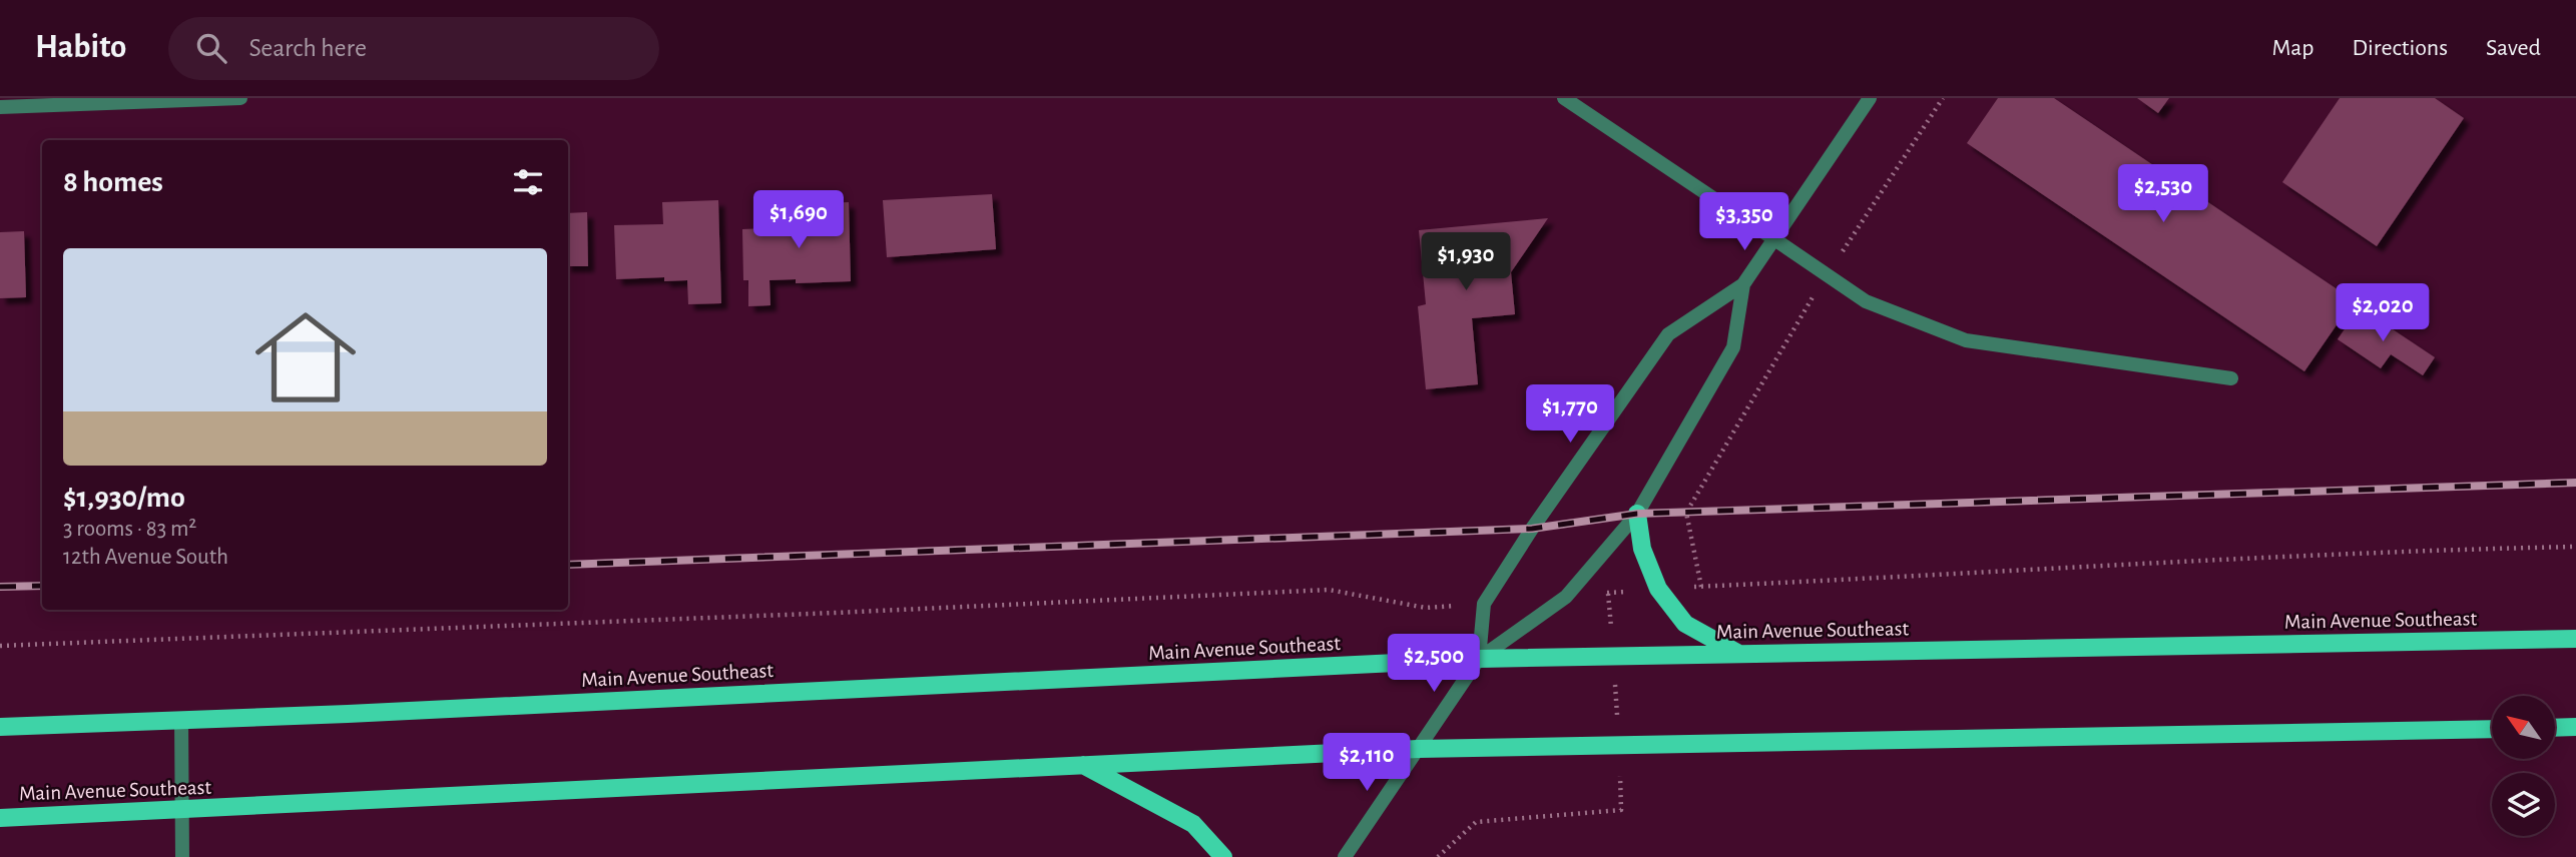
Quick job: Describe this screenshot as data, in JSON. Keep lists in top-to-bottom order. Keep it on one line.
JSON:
{"streets":{"main road":["Main Avenue Southeast"]},"north":"top left","page":{"header":"Habito","search":"Search here","nav":["Map","Directions","Saved"],"heading":"8 homes","price":["$2,530","$1,690","$3,350","$1,930","$2,020","$1,770","$2,500","$2,110"],"list":[{"name":"$1,930/mo","note":"3 rooms · 83 m² · 12th Avenue South"}]}}
